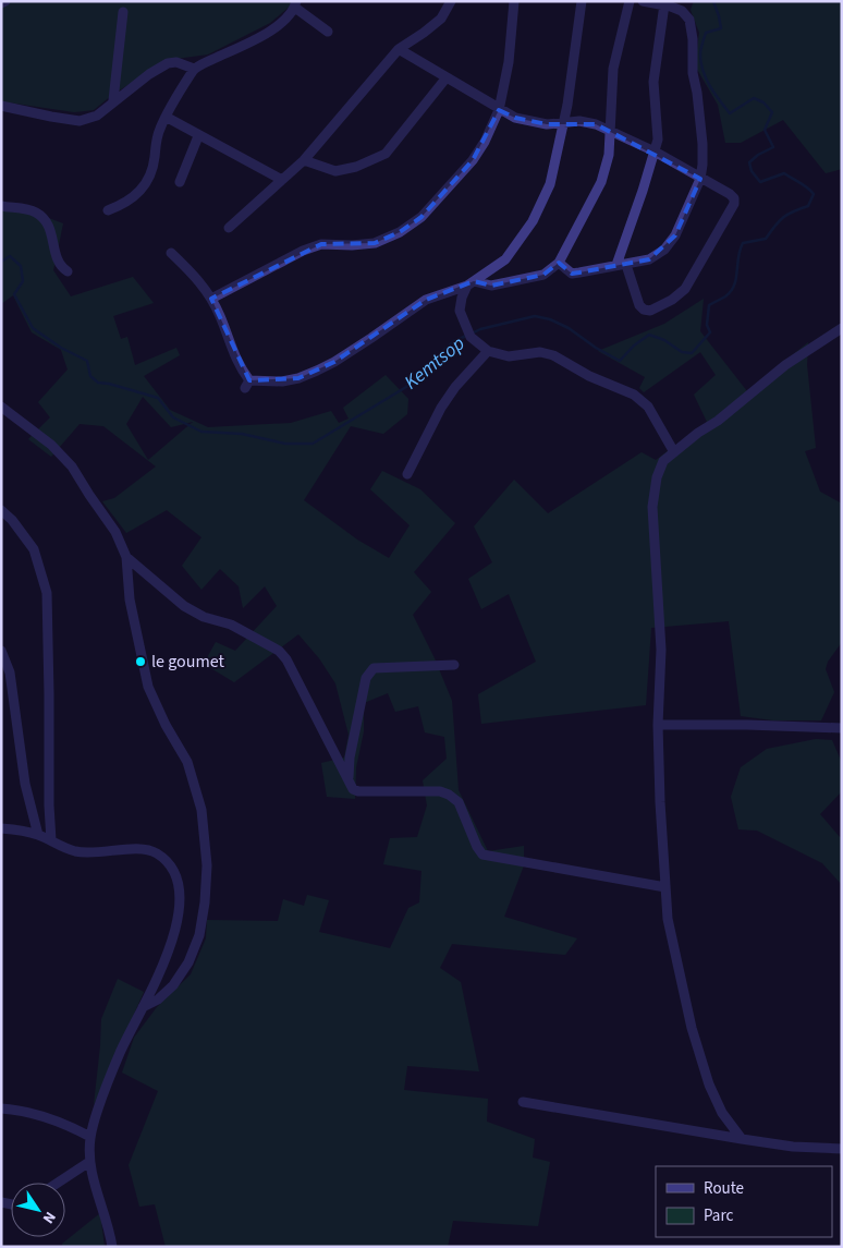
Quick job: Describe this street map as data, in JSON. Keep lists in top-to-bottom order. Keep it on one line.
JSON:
{"water":["Kemtsop"],"places":["le goumet"],"legend":["Route","Parc"],"north":"bottom right"}
